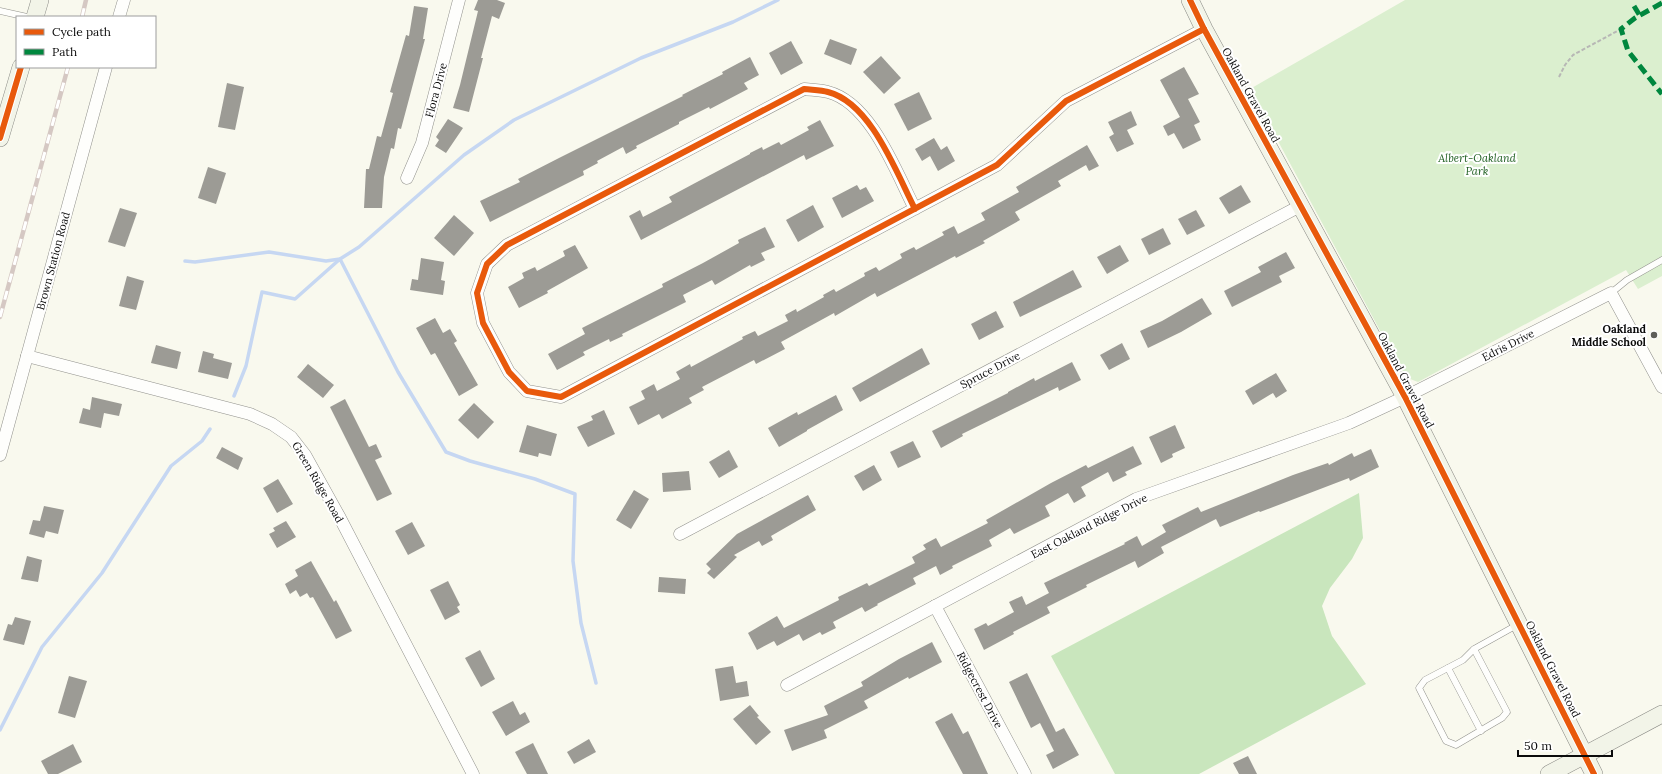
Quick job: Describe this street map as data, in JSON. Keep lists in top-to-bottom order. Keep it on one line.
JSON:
{"streets":{"street":["Flora Drive","Oakland Gravel Road","Brown Station Road","Edris Drive","Spruce Drive","Green Ridge Road","East Oakland Ridge Drive","Ridgecrest Drive"]},"crossings":[["Oakland Gravel Road","Edris Drive"],["Oakland Gravel Road","Spruce Drive"],["Oakland Gravel Road","East Oakland Ridge Drive"],["Brown Station Road","Green Ridge Road"],["Edris Drive","East Oakland Ridge Drive"],["East Oakland Ridge Drive","Ridgecrest Drive"]],"parks":["Albert-Oakland Park"],"places":["Oakland Middle School"],"legend":["Cycle path","Path"],"scale_bar":"50 m"}
